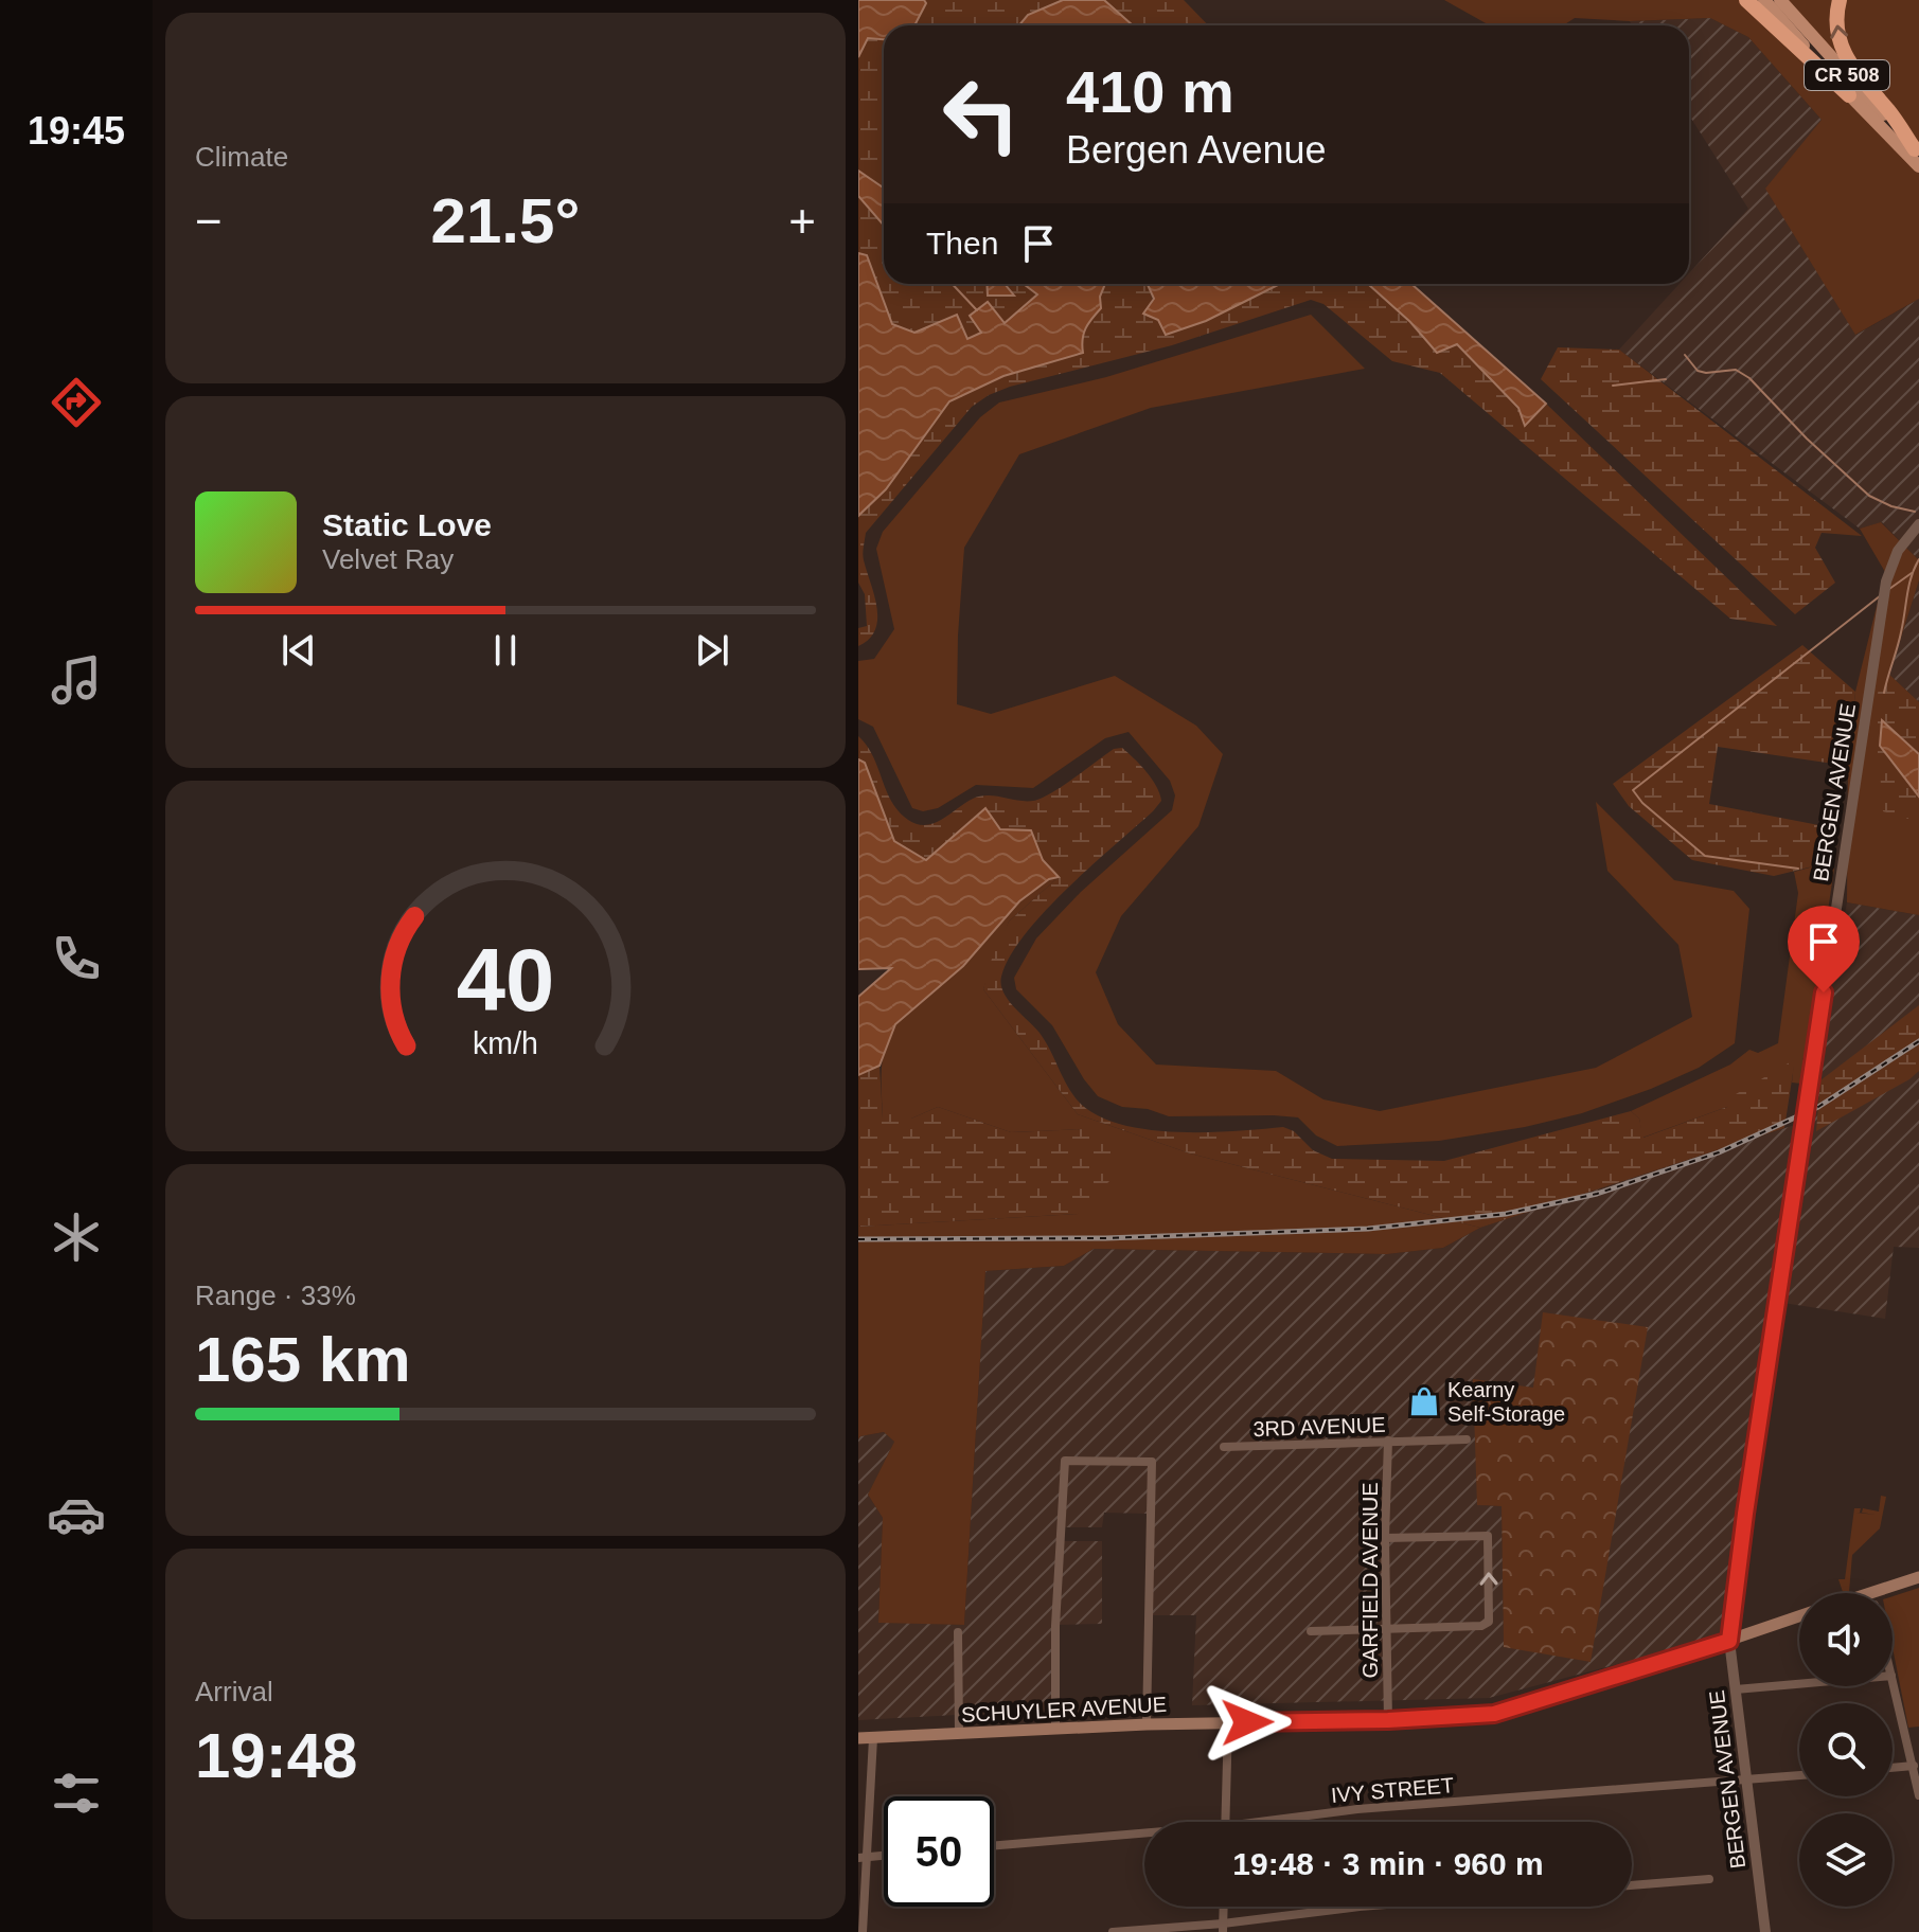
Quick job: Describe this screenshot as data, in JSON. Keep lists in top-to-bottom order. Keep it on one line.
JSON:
{"streets":{"main road":["CR 508","SCHUYLER AVENUE"],"street":["BERGEN AVENUE","3RD AVENUE","GARFIELD AVENUE","IVY STREET"]},"crossings":[["BERGEN AVENUE","SCHUYLER AVENUE"],["BERGEN AVENUE","IVY STREET"],["3RD AVENUE","GARFIELD AVENUE"],["GARFIELD AVENUE","SCHUYLER AVENUE"]],"places":{"shop":["Kearny Self-Storage"]},"page":{"tabs":"19:45","tile":["Climate",["Range · 33%","165 km"],["Arrival","19:48"]],"turn":["410 m","Bergen Avenue"],"heat":["−","21.5°","+"],"then":"Then","song":["Static Love","Velvet Ray"],"limit":"50","trip":"19:48 · 3 min · 960 m","gauge":["40","km/h"]}}
